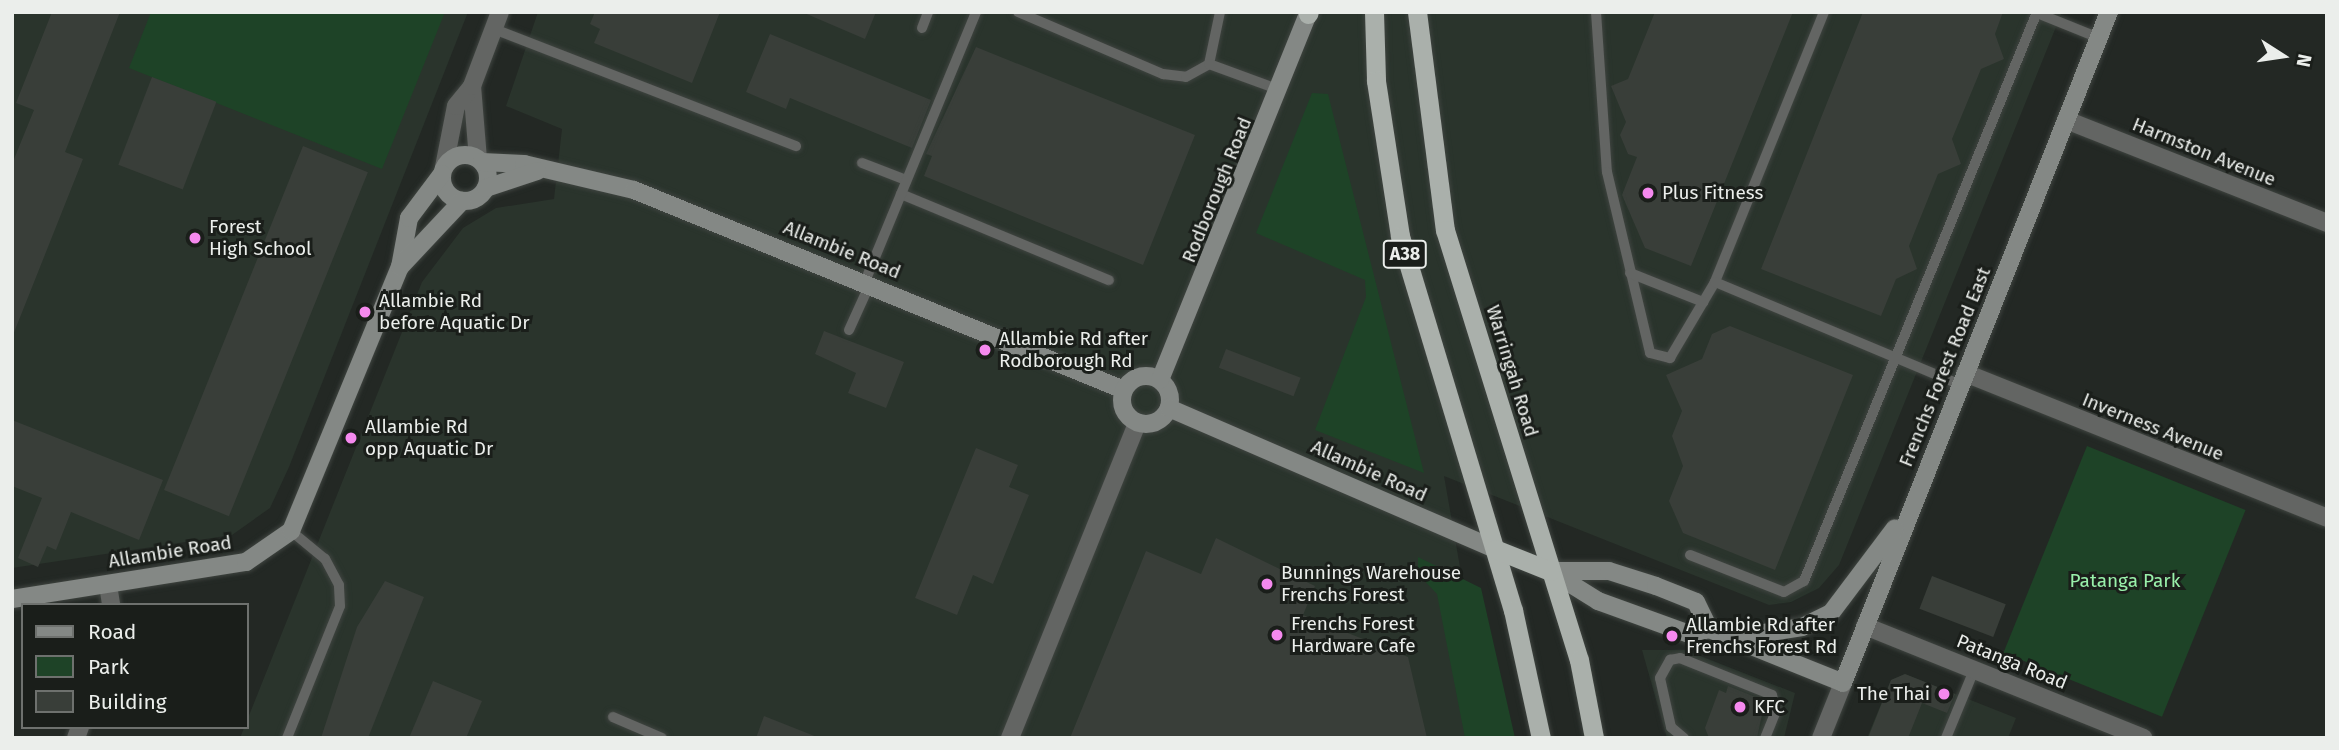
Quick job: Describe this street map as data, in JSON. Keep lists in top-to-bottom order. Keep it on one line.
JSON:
{"streets":{"highway":["Allambie Road","A38","Warringah Road"],"main road":["Rodborough Road","Frenchs Forest Road East"],"street":["Harmston Avenue","Inverness Avenue","Patanga Road"]},"crossings":[["Harmston Avenue","Frenchs Forest Road East"],["Rodborough Road","Allambie Road"],["Allambie Road","A38"],["Allambie Road","Frenchs Forest Road East"],["Allambie Road","Warringah Road"],["Frenchs Forest Road East","Inverness Avenue"],["Frenchs Forest Road East","Patanga Road"]],"parks":["Patanga Park"],"places":["Plus Fitness","Forest High School","Allambie Rd before Aquatic Dr","Allambie Rd after Rodborough Rd","Allambie Rd opp Aquatic Dr","Bunnings Warehouse Frenchs Forest","Frenchs Forest Hardware Cafe","Allambie Rd after Frenchs Forest Rd","The Thai","KFC"],"legend":["Road","Park","Building"],"north":"right"}
